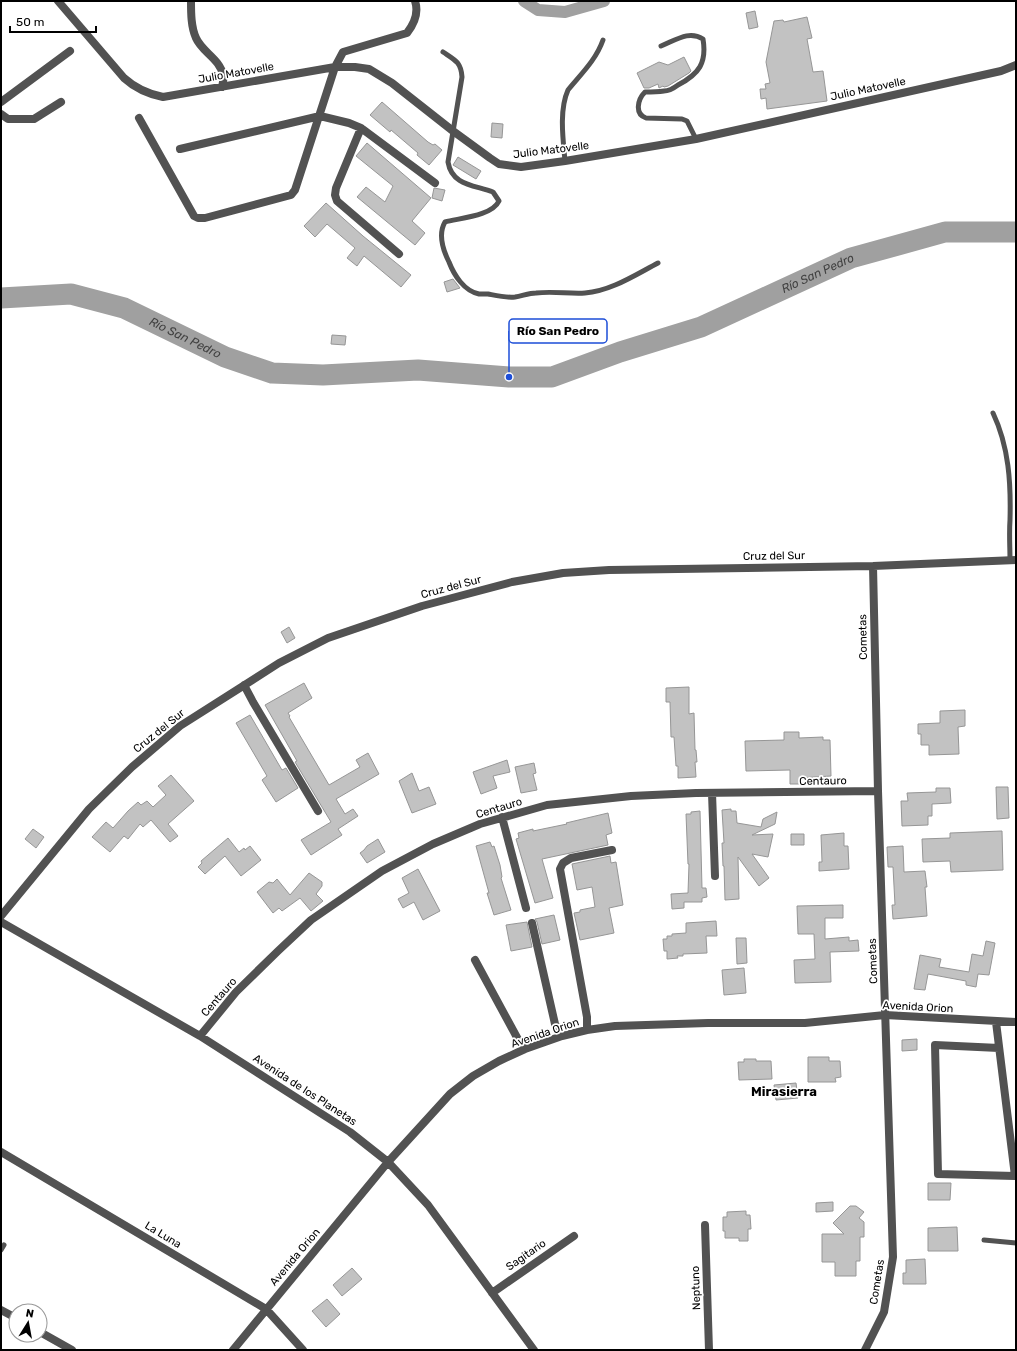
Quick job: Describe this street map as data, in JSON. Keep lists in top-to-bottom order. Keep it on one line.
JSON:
{"streets":{"street":["Julio Matovelle","Cruz del Sur","Cometas","Centauro","Avenida Orion","Avenida de los Planetas","La Luna","Sagitario","Neptuno"]},"crossings":[["Cruz del Sur","Cometas"],["Cometas","Centauro"],["Cometas","Avenida Orion"],["Centauro","Avenida de los Planetas"],["Avenida Orion","Avenida de los Planetas"],["Avenida Orion","La Luna"],["Avenida de los Planetas","Sagitario"]],"districts":["Mirasierra"],"water":["Río San Pedro"],"places":["Río San Pedro"],"scale_bar":"50 m","north":"top"}
